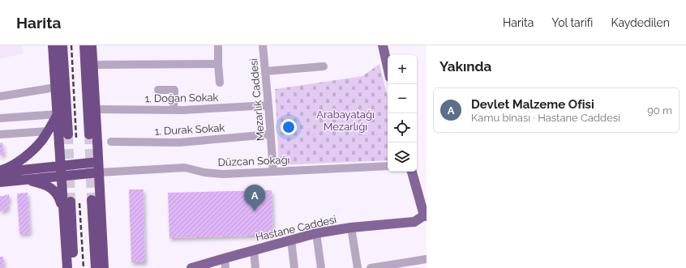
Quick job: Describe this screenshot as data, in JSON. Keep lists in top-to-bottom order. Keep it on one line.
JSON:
{"streets":{"main road":["Hastane Caddesi"],"street":["1. Doğan Sokak","Mezarlık Caddesi","1. Durak Sokak","Düzcan Sokağı"]},"crossings":[["1. Doğan Sokak","Mezarlık Caddesi"],["Mezarlık Caddesi","1. Durak Sokak"],["Mezarlık Caddesi","Düzcan Sokağı"]],"parks":["Arabayatağı Mezarlığı"],"page":{"header":"Harita","nav":["Harita","Yol tarifi","Kaydedilen"],"heading":"Yakında","map_buttons":["+","−"],"list":[{"mark":"A","name":"Devlet Malzeme Ofisi","note":"Kamu binası · Hastane Caddesi","value":"90 m"}],"pins":"A"}}
